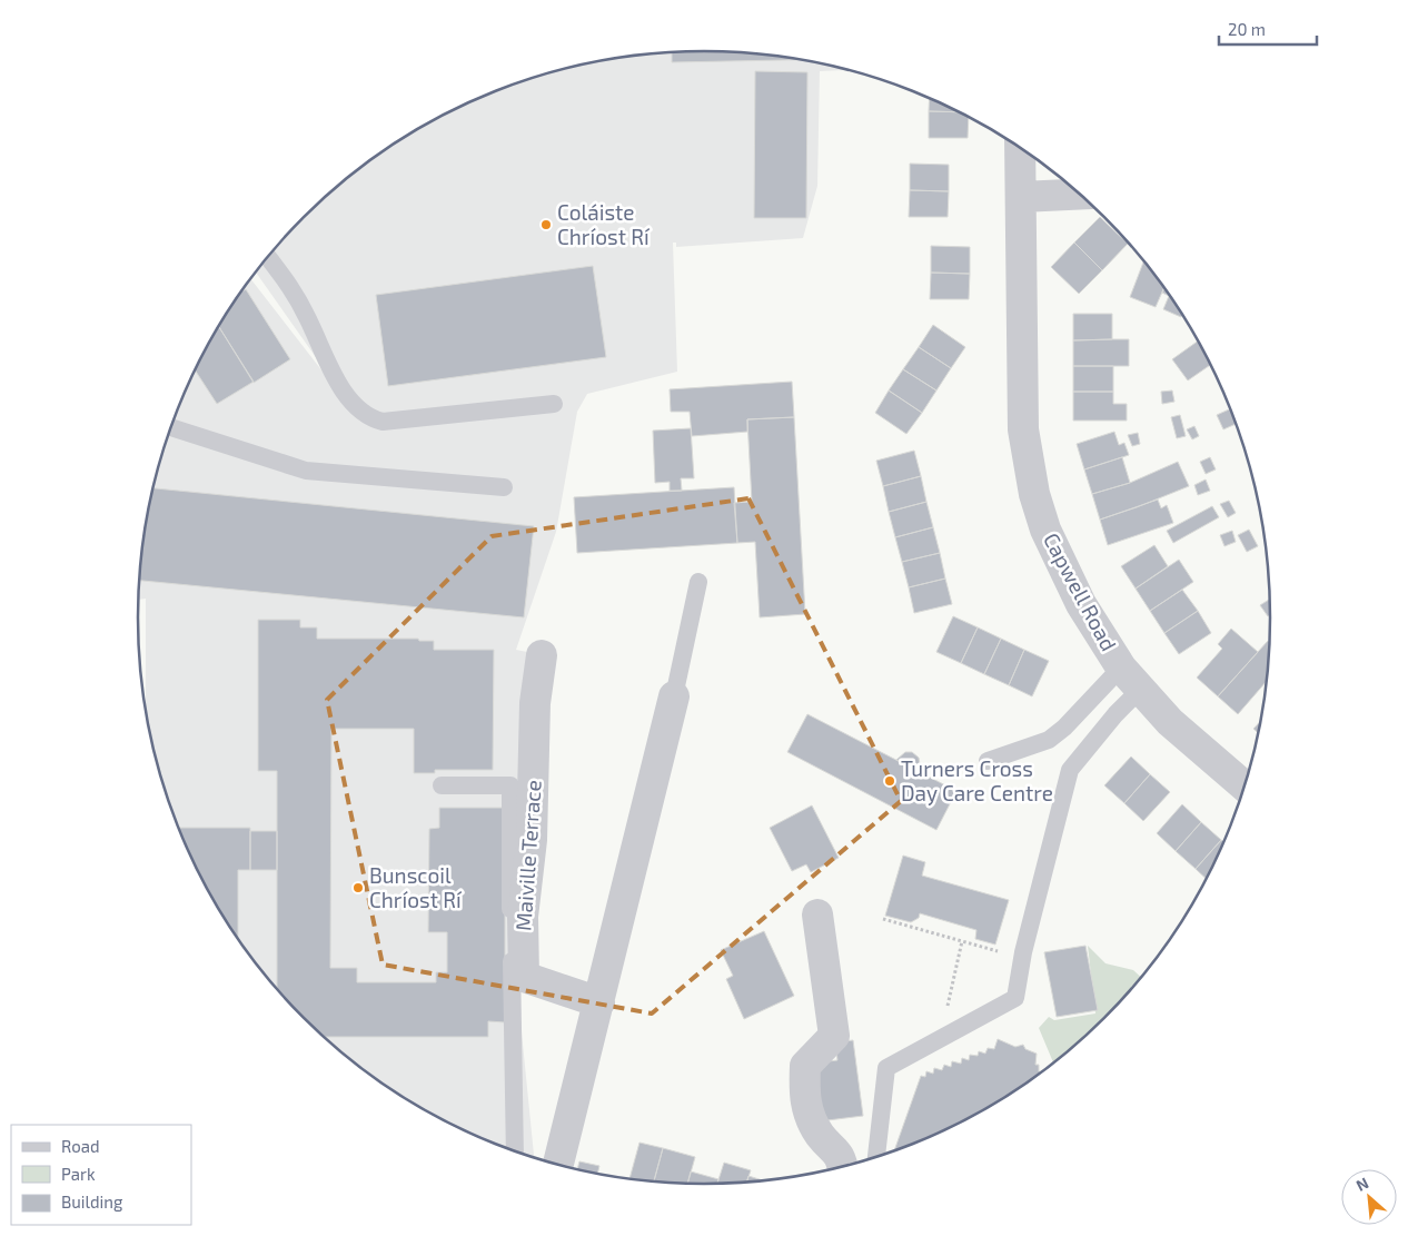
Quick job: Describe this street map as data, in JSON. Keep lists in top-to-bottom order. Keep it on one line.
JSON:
{"streets":{"street":["Capwell Road","Maiville Terrace"]},"places":["Coláiste Chríost Rí","Turners Cross Day Care Centre","Bunscoil Chríost Rí"],"legend":["Road","Park","Building"],"scale_bar":"20 m","north":"top left"}
